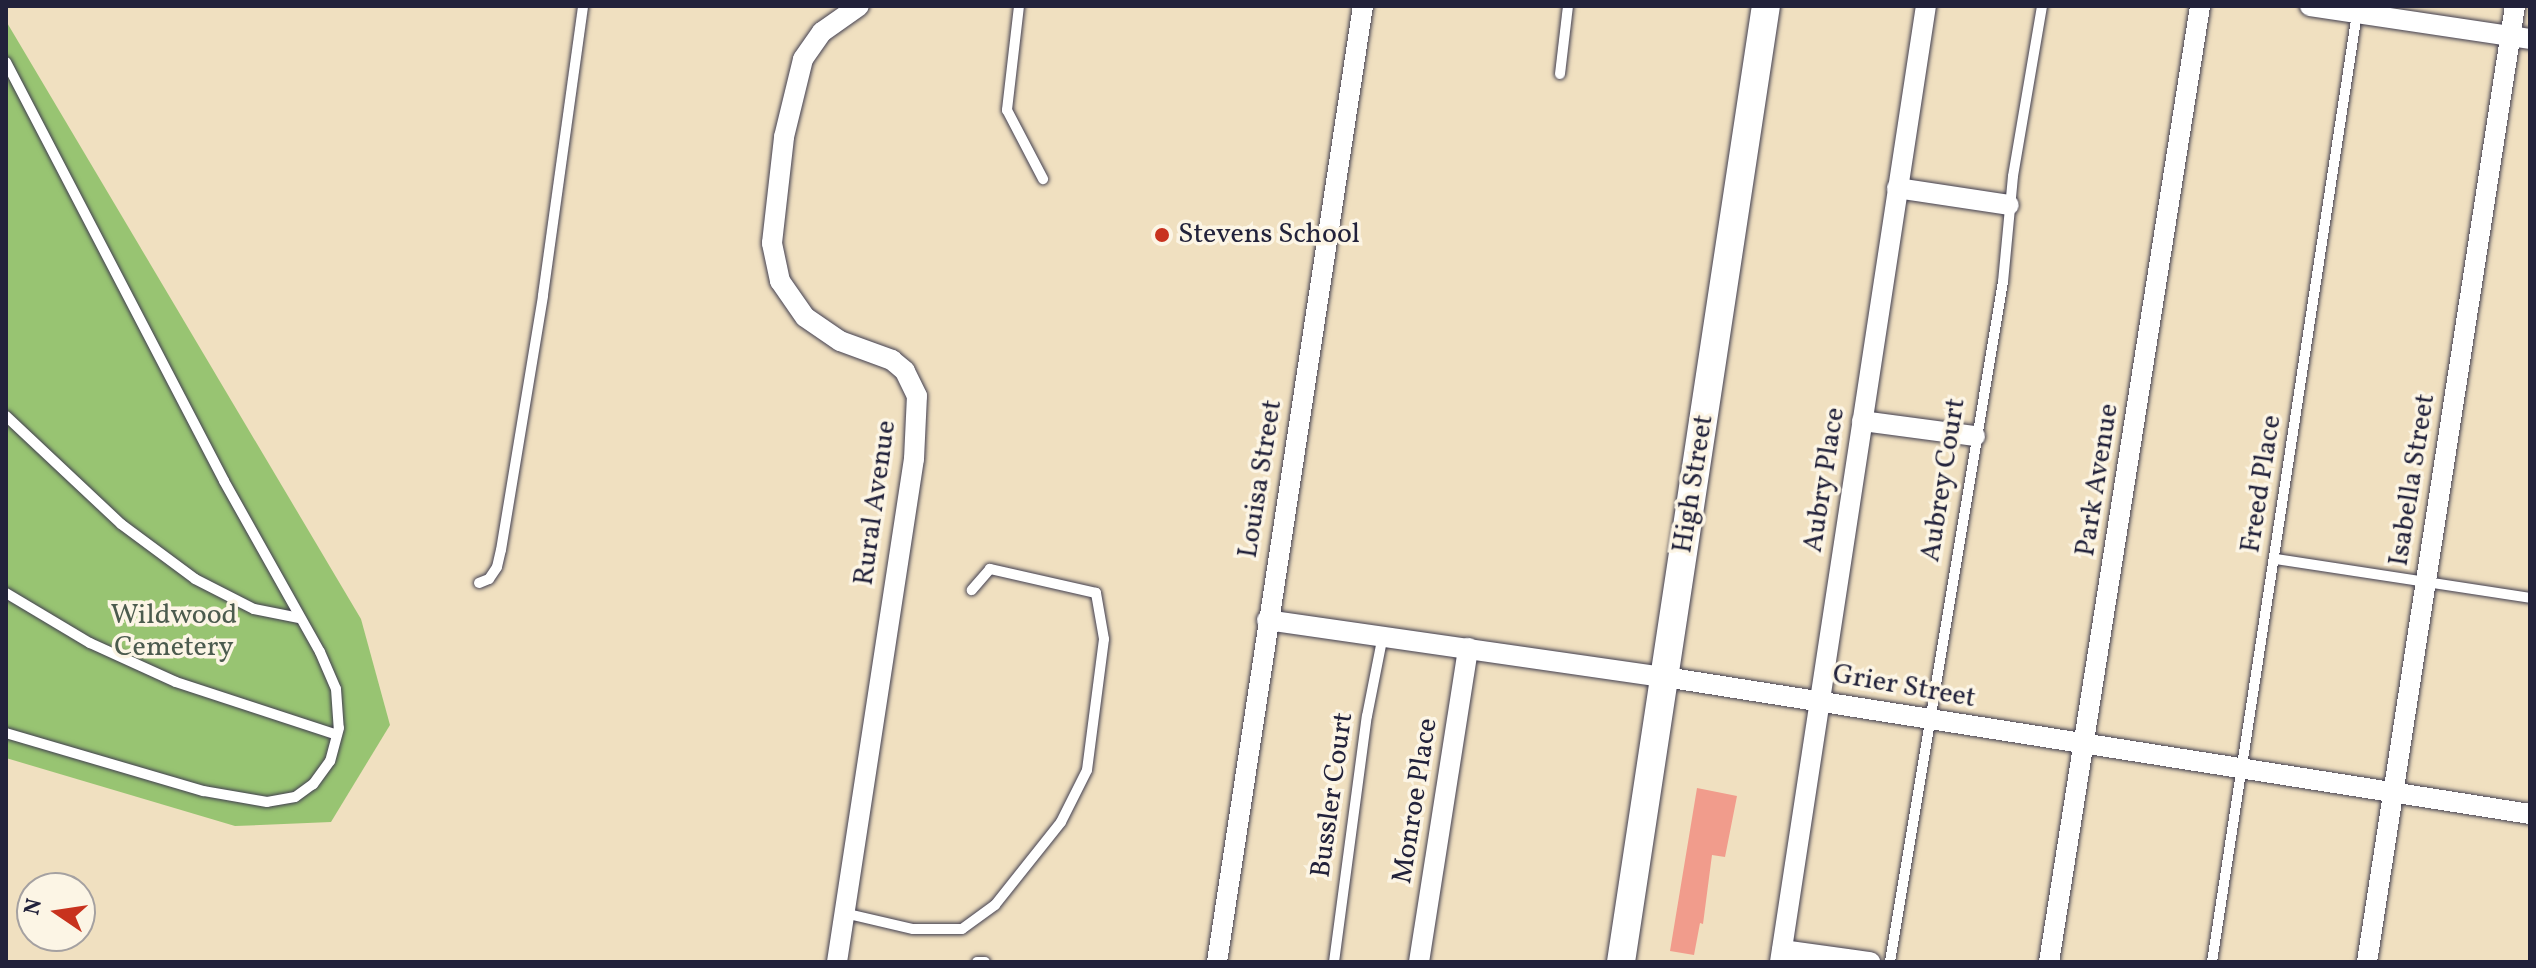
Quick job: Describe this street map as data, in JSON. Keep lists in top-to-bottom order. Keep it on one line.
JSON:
{"streets":{"main road":["High Street"],"street":["Louisa Street","Aubry Place","Park Avenue","Isabella Street","Rural Avenue","Grier Street","Monroe Place"],"lane":["Aubrey Court","Freed Place","Bussler Court"]},"crossings":[["Louisa Street","Grier Street"],["Aubry Place","Grier Street"],["Aubrey Court","Grier Street"],["Park Avenue","Grier Street"],["Isabella Street","Grier Street"],["High Street","Grier Street"],["Freed Place","Grier Street"],["Grier Street","Bussler Court"],["Grier Street","Monroe Place"]],"parks":["Wildwood Cemetery"],"places":["Stevens School"],"north":"left"}
